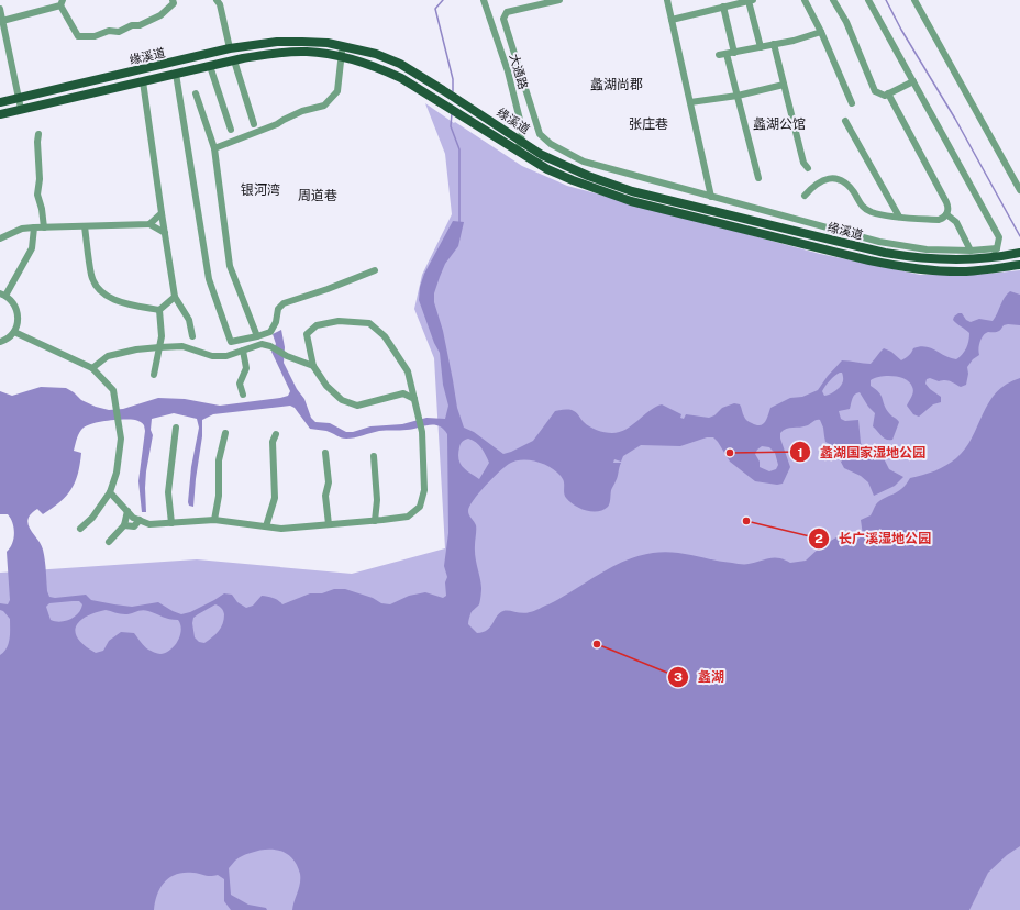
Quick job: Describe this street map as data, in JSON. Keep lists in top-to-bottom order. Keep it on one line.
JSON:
{"streets":{"main road":["缘溪道"],"street":["大通路"]},"crossings":[["缘溪道","大通路"]],"districts":["蠡湖尚郡","张庄巷","蠡湖公馆","银河湾","周道巷"],"places":["蠡湖国家湿地公园","长广溪湿地公园","蠡湖"]}
